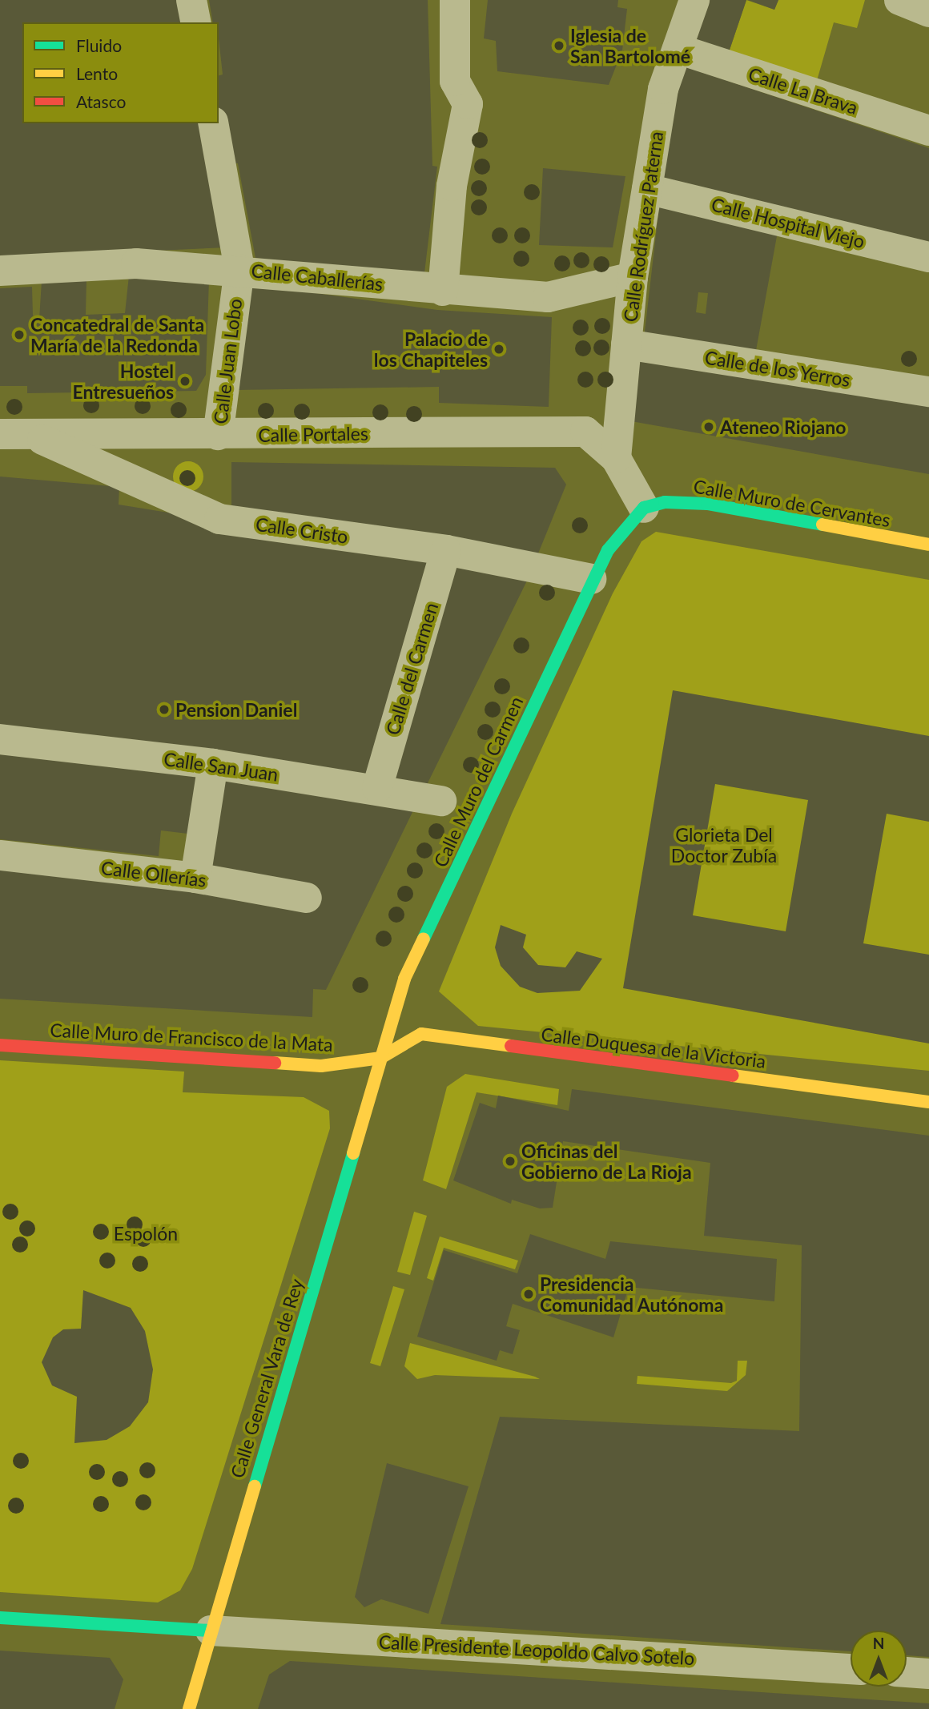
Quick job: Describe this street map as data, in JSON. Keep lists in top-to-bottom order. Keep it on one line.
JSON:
{"streets":{"main road":["Calle Muro de Cervantes","Calle Muro del Carmen","Calle Muro de Francisco de la Mata","Calle Duquesa de la Victoria","Calle General Vara de Rey"],"street":["Calle La Brava","Calle Hospital Viejo","Calle Rodríguez Paterna","Calle Caballerías","Calle Juan Lobo","Calle de los Yerros","Calle Portales","Calle Cristo","Calle del Carmen","Calle San Juan","Calle Ollerías","Calle Presidente Leopoldo Calvo Sotelo"]},"crossings":[["Calle La Brava","Calle Rodríguez Paterna"],["Calle Hospital Viejo","Calle Rodríguez Paterna"],["Calle Rodríguez Paterna","Calle Caballerías"],["Calle Rodríguez Paterna","Calle de los Yerros"],["Calle Rodríguez Paterna","Calle Portales"],["Calle Caballerías","Calle Juan Lobo"],["Calle Juan Lobo","Calle Portales"],["Calle Portales","Calle Muro de Cervantes"],["Calle Portales","Calle Cristo"],["Calle Portales","Calle Muro del Carmen"],["Calle Muro de Cervantes","Calle Muro del Carmen"],["Calle Cristo","Calle del Carmen"],["Calle Cristo","Calle Muro del Carmen"],["Calle del Carmen","Calle San Juan"],["Calle Muro del Carmen","Calle Muro de Francisco de la Mata"],["Calle Muro del Carmen","Calle Duquesa de la Victoria"],["Calle Muro del Carmen","Calle General Vara de Rey"],["Calle Muro de Francisco de la Mata","Calle Duquesa de la Victoria"],["Calle Muro de Francisco de la Mata","Calle General Vara de Rey"],["Calle Duquesa de la Victoria","Calle General Vara de Rey"],["Calle General Vara de Rey","Calle Presidente Leopoldo Calvo Sotelo"]],"parks":["Glorieta Del Doctor Zubía","Espolón"],"places":["Iglesia de San Bartolomé","Concatedral de Santa María de la Redonda","Palacio de los Chapiteles","Hostel Entresueños","Ateneo Riojano","Pension Daniel","Oficinas del Gobierno de La Rioja","Presidencia Comunidad Autónoma"],"legend":["Fluido","Lento","Atasco"],"north":"top"}
